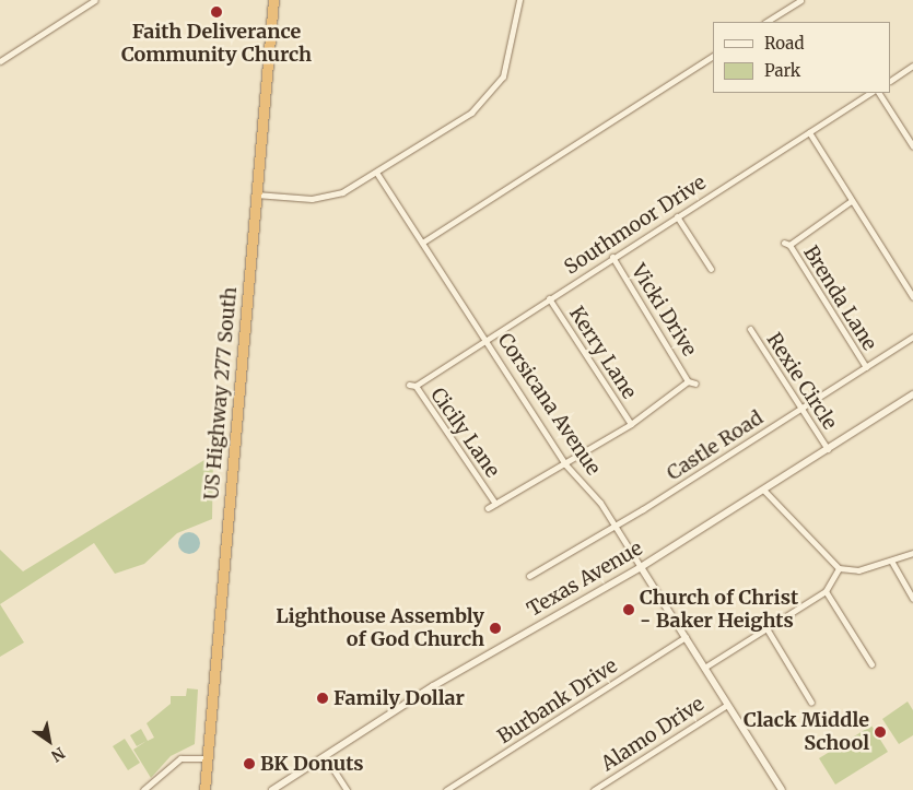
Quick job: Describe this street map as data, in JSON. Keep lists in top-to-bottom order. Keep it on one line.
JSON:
{"streets":{"highway":["US Highway 277 South"],"street":["Southmoor Drive","Brenda Lane","Vicki Drive","Kerry Lane","Rexie Circle","Corsicana Avenue","Cicily Lane","Castle Road","Texas Avenue","Burbank Drive","Alamo Drive"]},"crossings":[["Southmoor Drive","Vicki Drive"],["Southmoor Drive","Kerry Lane"],["Southmoor Drive","Corsicana Avenue"],["Southmoor Drive","Cicily Lane"],["Brenda Lane","Castle Road"],["Rexie Circle","Castle Road"],["Rexie Circle","Texas Avenue"],["Corsicana Avenue","Castle Road"],["Corsicana Avenue","Texas Avenue"],["Corsicana Avenue","Burbank Drive"],["Corsicana Avenue","Alamo Drive"]],"places":["Faith Deliverance Community Church","Church of Christ - Baker Heights","Lighthouse Assembly of God Church","Family Dollar","Clack Middle School","BK Donuts"],"legend":["Road","Park"],"north":"bottom right"}
